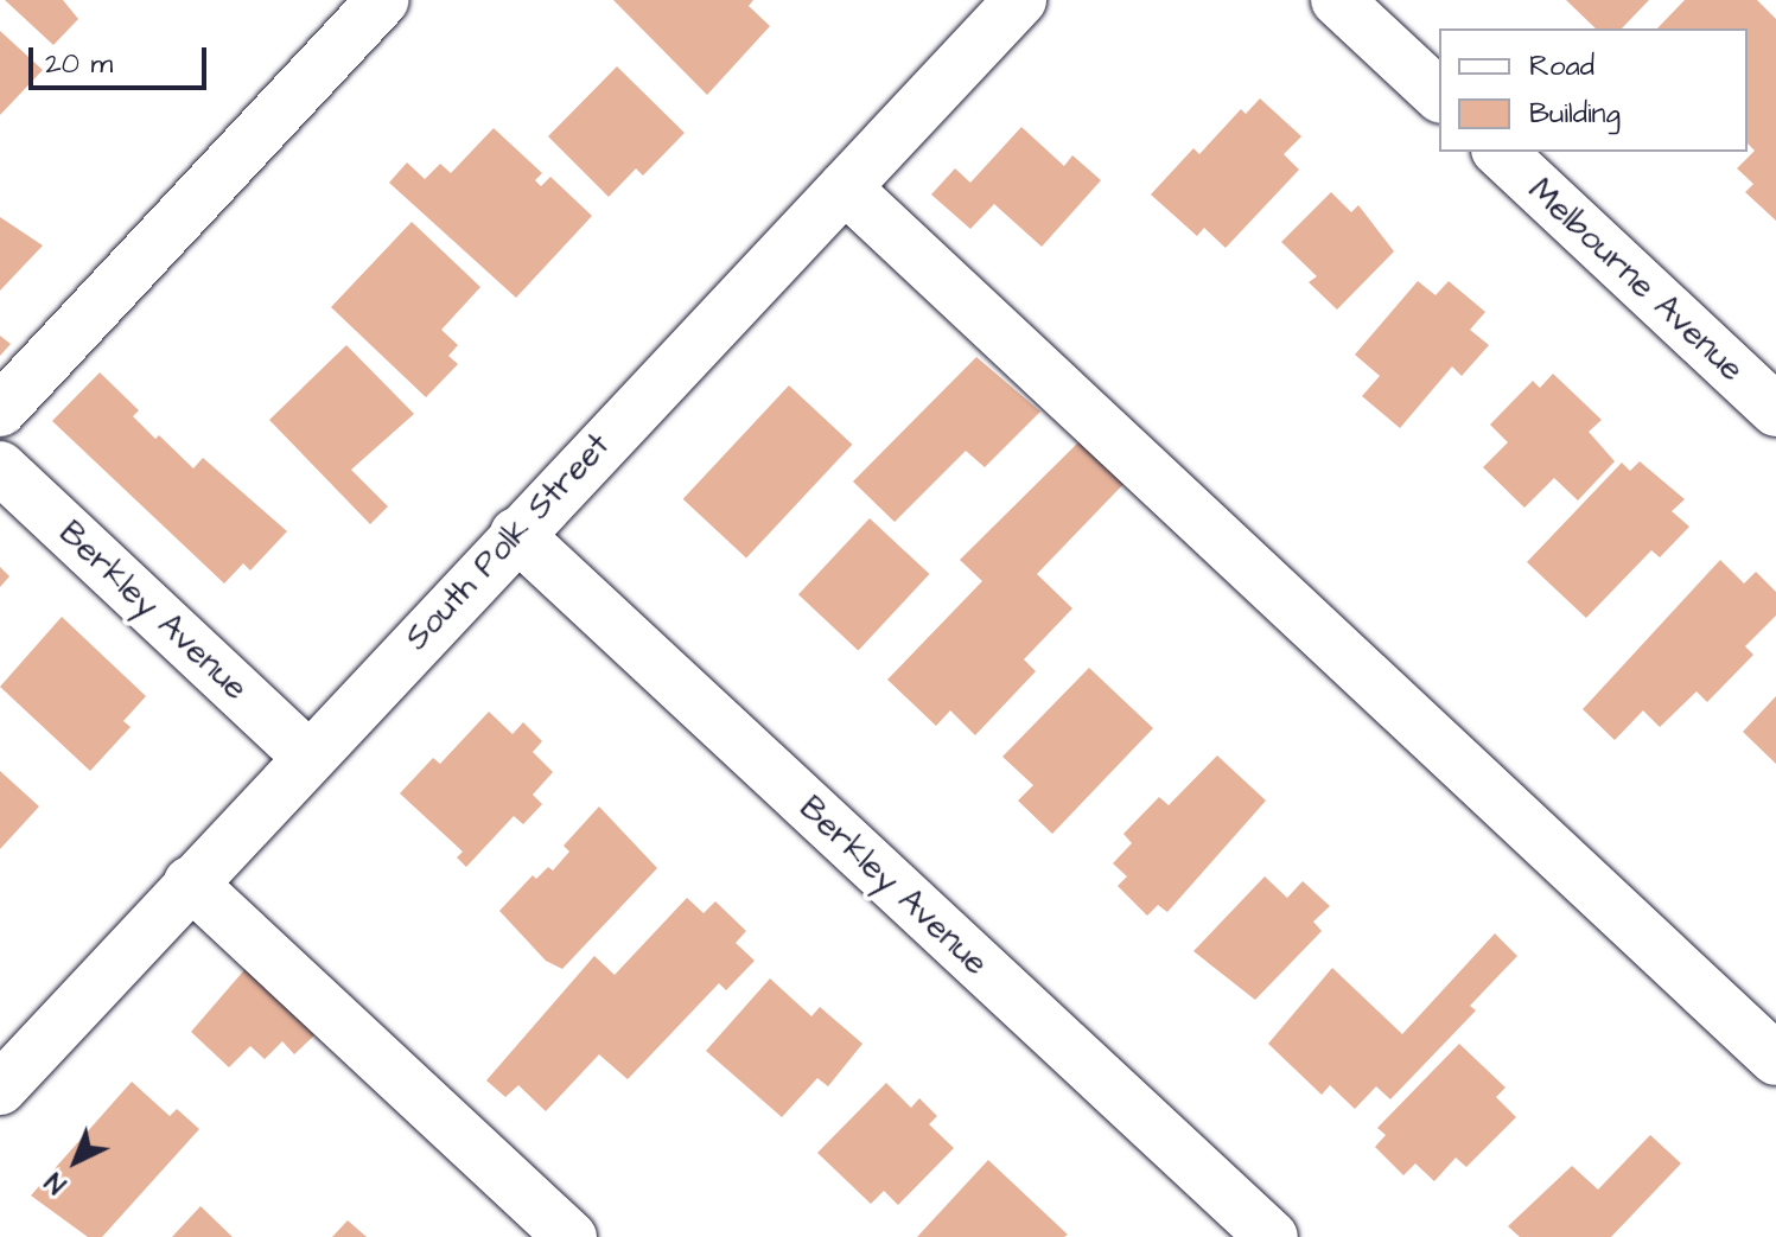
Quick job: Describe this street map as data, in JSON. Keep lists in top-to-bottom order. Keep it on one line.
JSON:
{"streets":{"street":["Melbourne Avenue","South Polk Street","Berkley Avenue"]},"crossings":[["South Polk Street","Berkley Avenue"]],"legend":["Road","Building"],"scale_bar":"20 m","north":"bottom left"}
